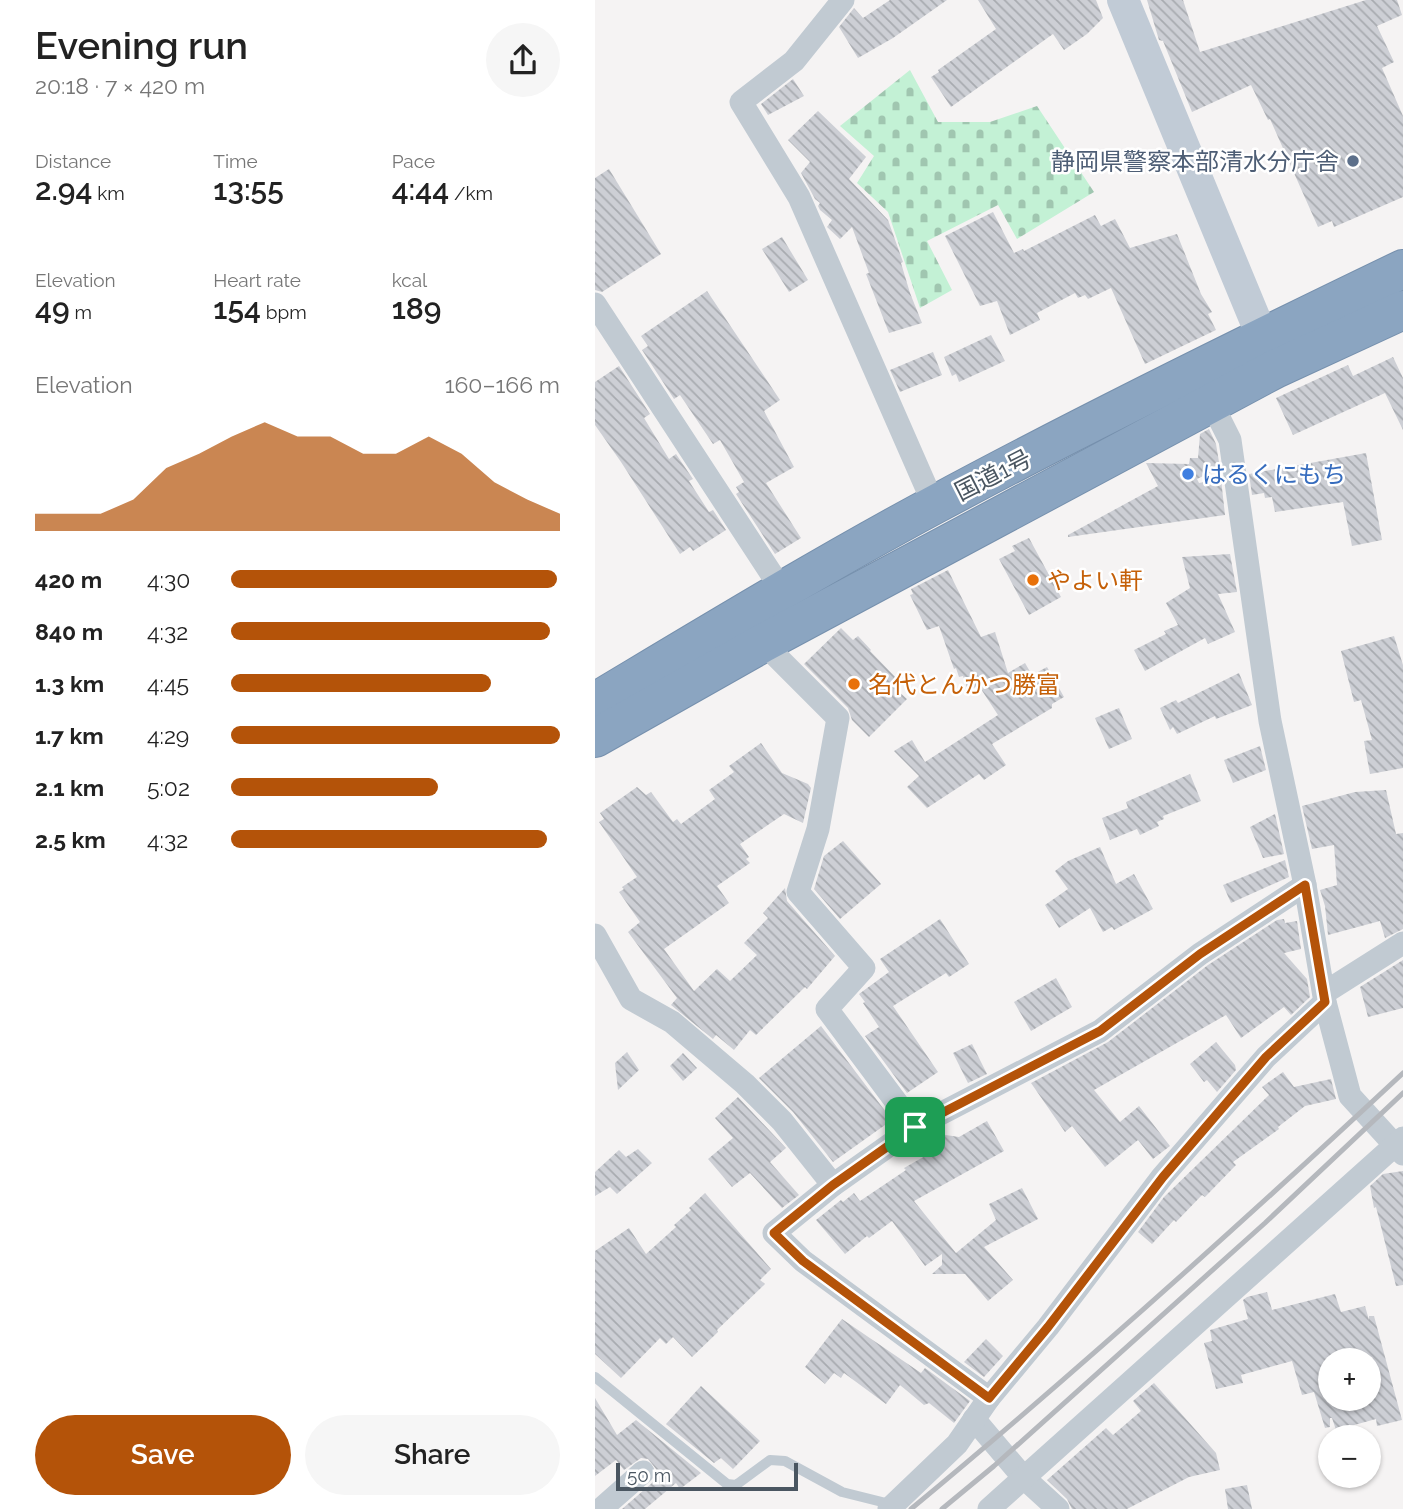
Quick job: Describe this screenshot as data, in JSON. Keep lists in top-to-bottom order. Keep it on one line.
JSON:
{"streets":{"highway":["国道1号"]},"places":["静岡県警察本部清水分庁舎","はるくにもち","やよい軒","名代とんかつ勝富"],"scale_bar":"50 m","page":{"heading":["Evening run","20:18 · 7 × 420 m"],"stats":[["Distance","2.94 km"],["Time","13:55"],["Pace","4:44 /km"],["Elevation","49 m"],["Heart rate","154 bpm"],["kcal","189"]],"chart":["Elevation","160–166 m"],"list":[{"name":"420 m","note":"4:30"},{"name":"840 m","note":"4:32"},{"name":"1.3 km","note":"4:45"},{"name":"1.7 km","note":"4:29"},{"name":"2.1 km","note":"5:02"},{"name":"2.5 km","note":"4:32"}],"map_buttons":["+","−"],"buttons":["Save","Share"],"scale":"50 m"}}
